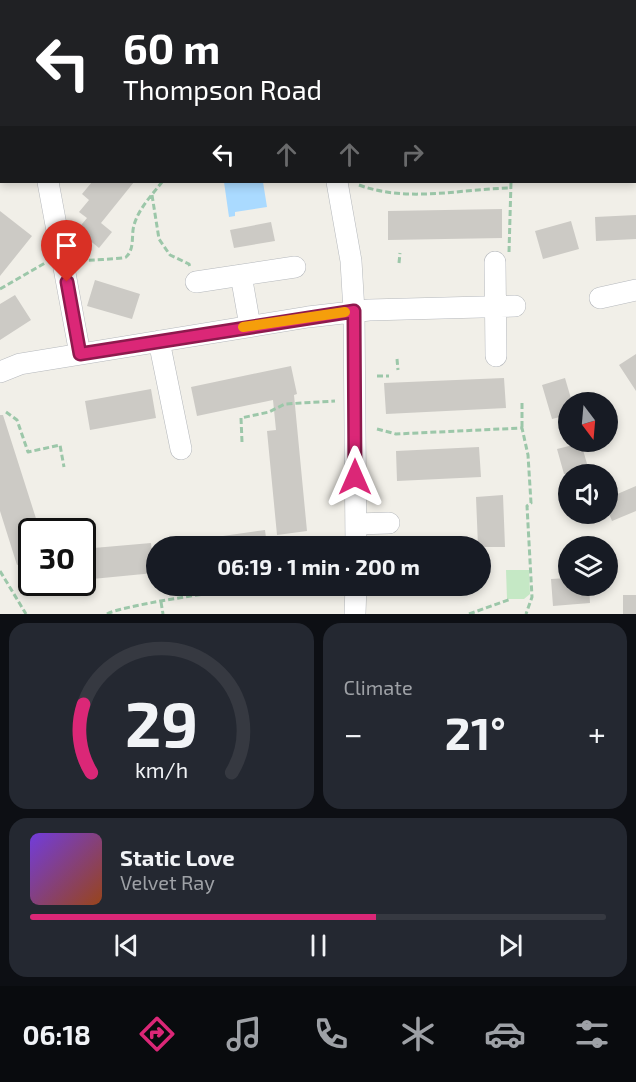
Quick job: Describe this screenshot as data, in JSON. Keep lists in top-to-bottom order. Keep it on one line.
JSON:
{"north":"bottom","page":{"turn":["60 m","Thompson Road"],"limit":"30","trip":"06:19 · 1 min · 200 m","tile":"Climate","heat":["−","21°","+"],"song":["Static Love","Velvet Ray"],"tabs":"06:18","gauge":["29","km/h"]}}
